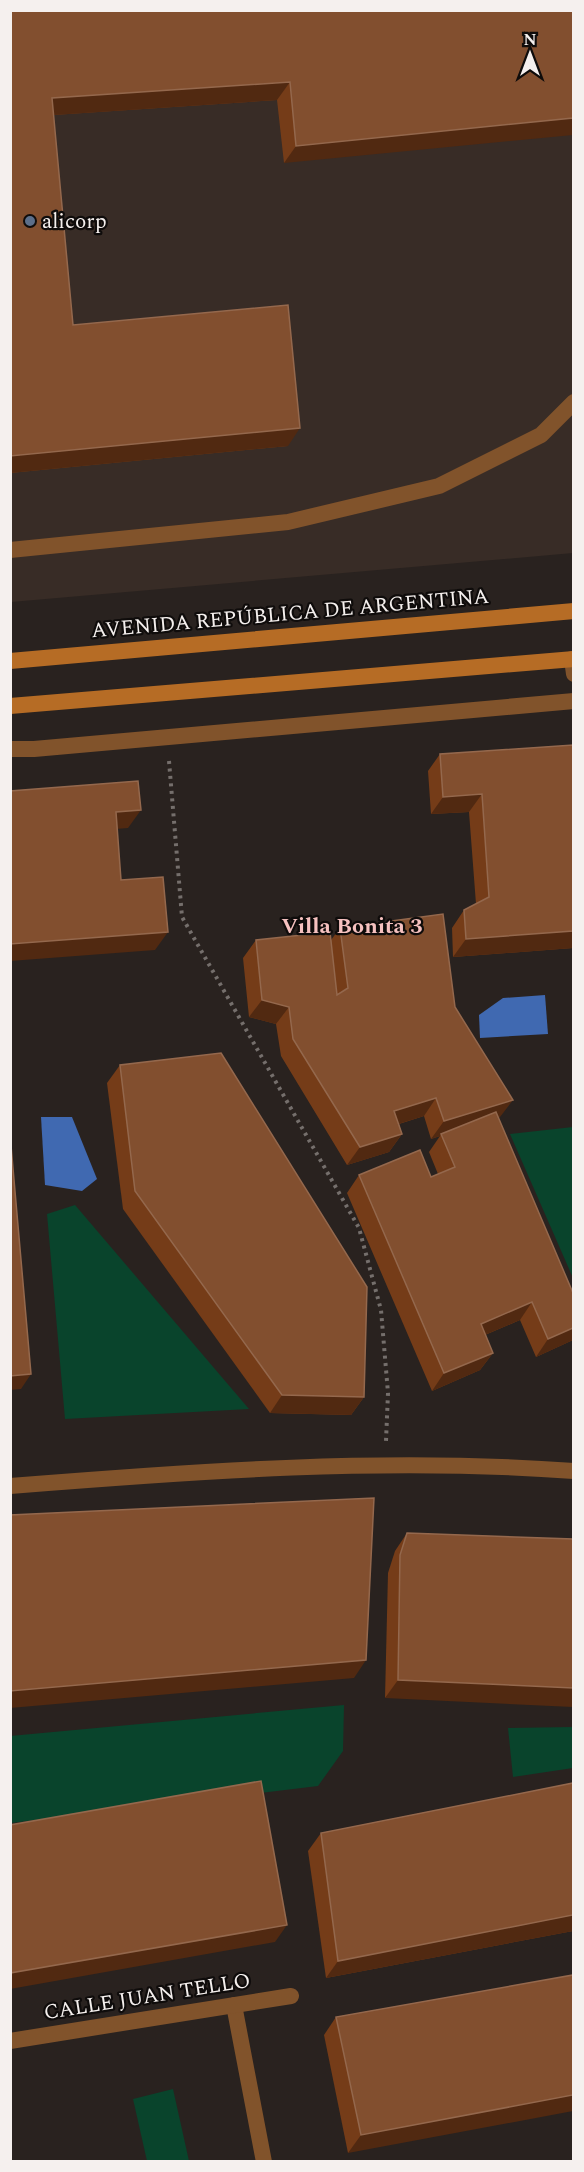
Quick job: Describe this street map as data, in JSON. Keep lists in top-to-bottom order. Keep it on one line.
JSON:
{"streets":{"main road":["AVENIDA REPÚBLICA DE ARGENTINA"],"street":["CALLE JUAN TELLO"]},"districts":["Villa Bonita 3"],"places":["alicorp"],"north":"top"}
